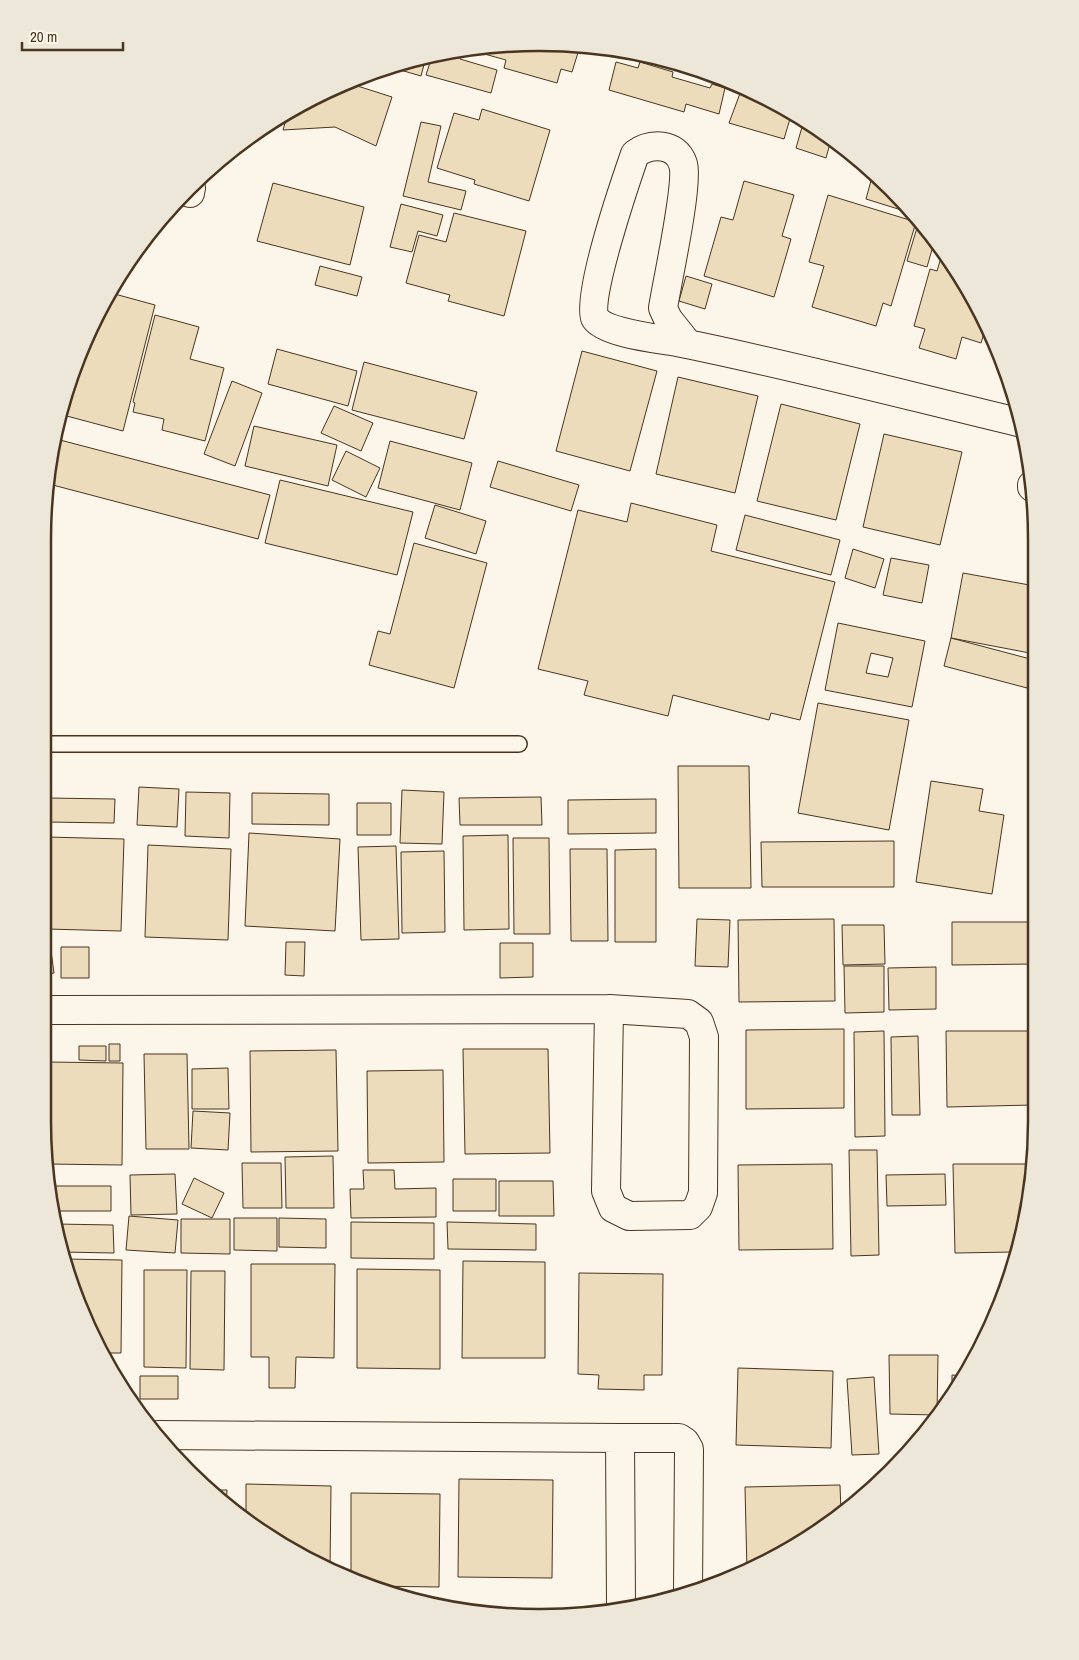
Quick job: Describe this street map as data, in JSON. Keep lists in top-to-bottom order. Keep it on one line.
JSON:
{"scale_bar":"20 m"}
